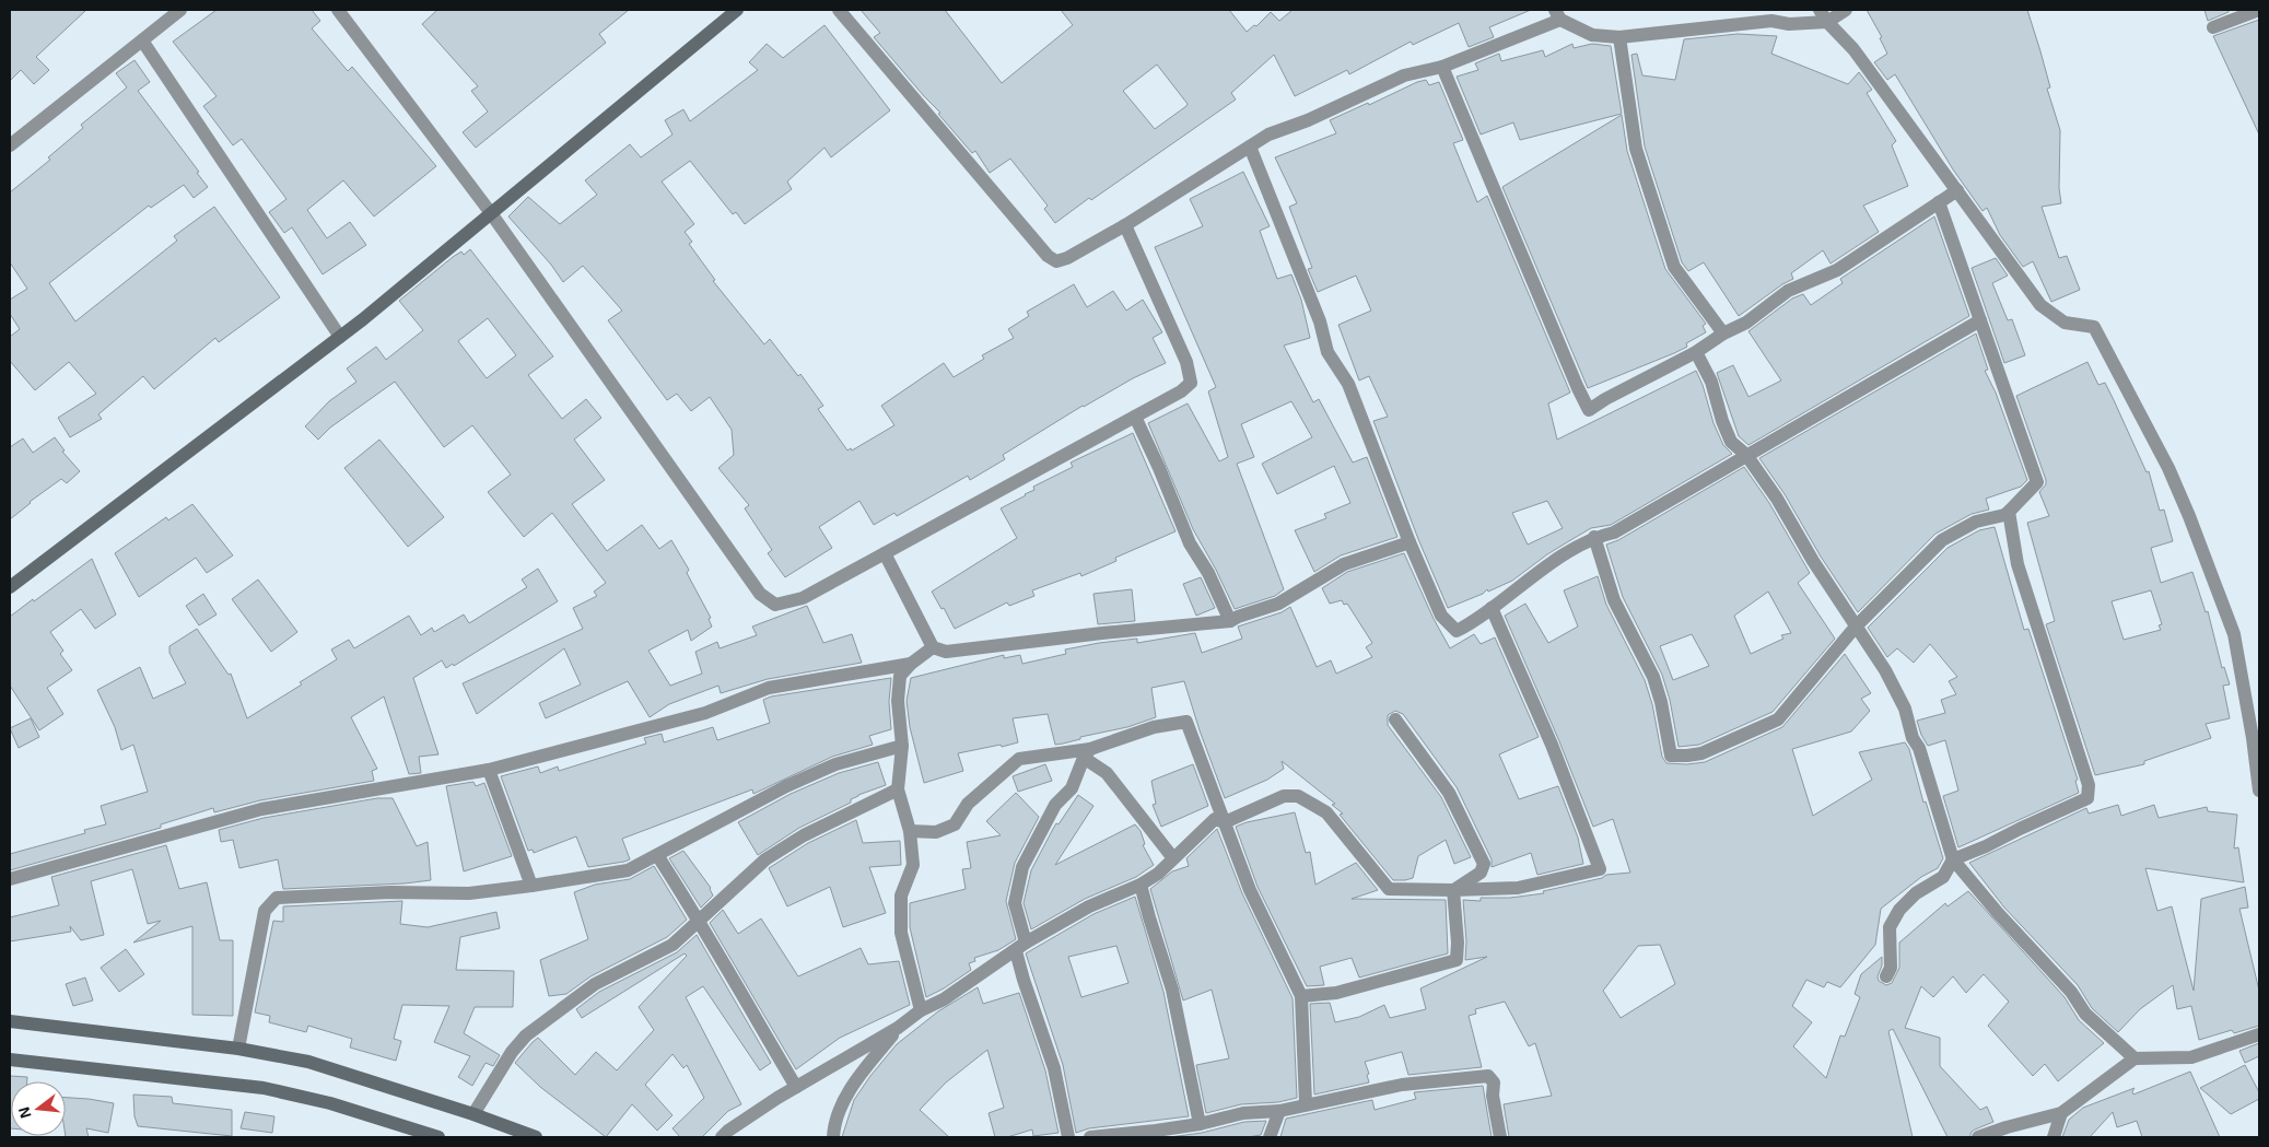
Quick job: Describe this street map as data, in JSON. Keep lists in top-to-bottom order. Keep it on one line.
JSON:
{"north":"left"}
